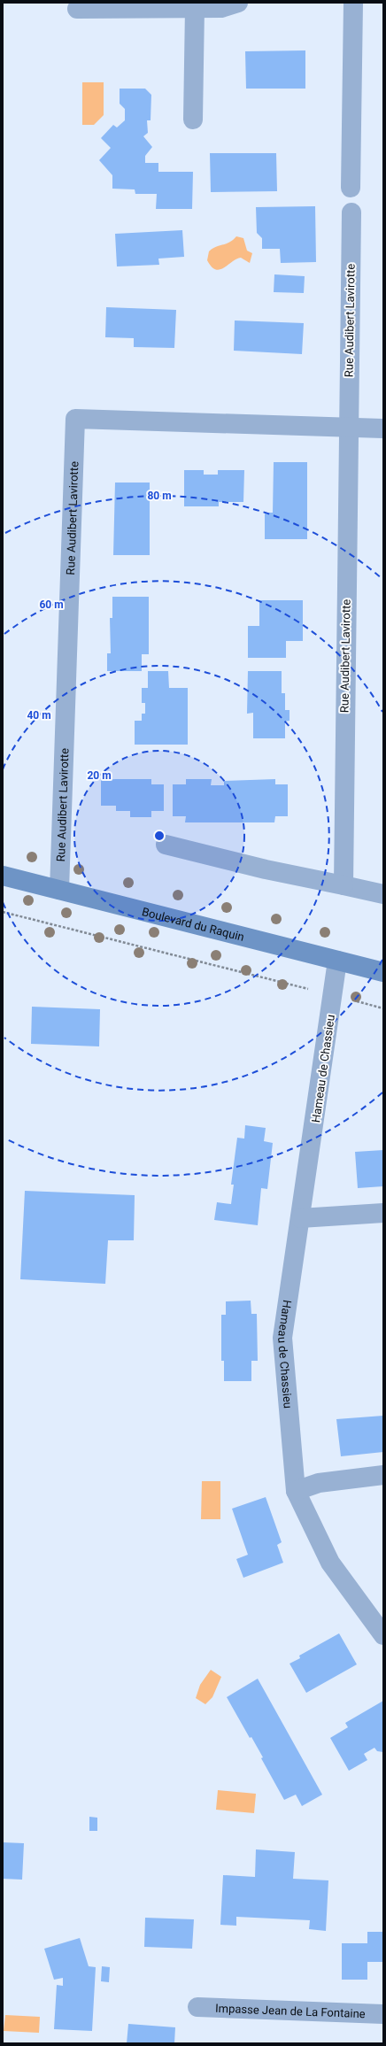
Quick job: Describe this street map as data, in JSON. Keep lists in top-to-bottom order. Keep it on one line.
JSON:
{"streets":{"street":["Rue Audibert Lavirotte","Boulevard du Raquin","Hameau de Chassieu","Impasse Jean de La Fontaine"]},"crossings":[["Rue Audibert Lavirotte","Boulevard du Raquin"],["Boulevard du Raquin","Hameau de Chassieu"]],"rings":["80 m","60 m","40 m","20 m"]}
